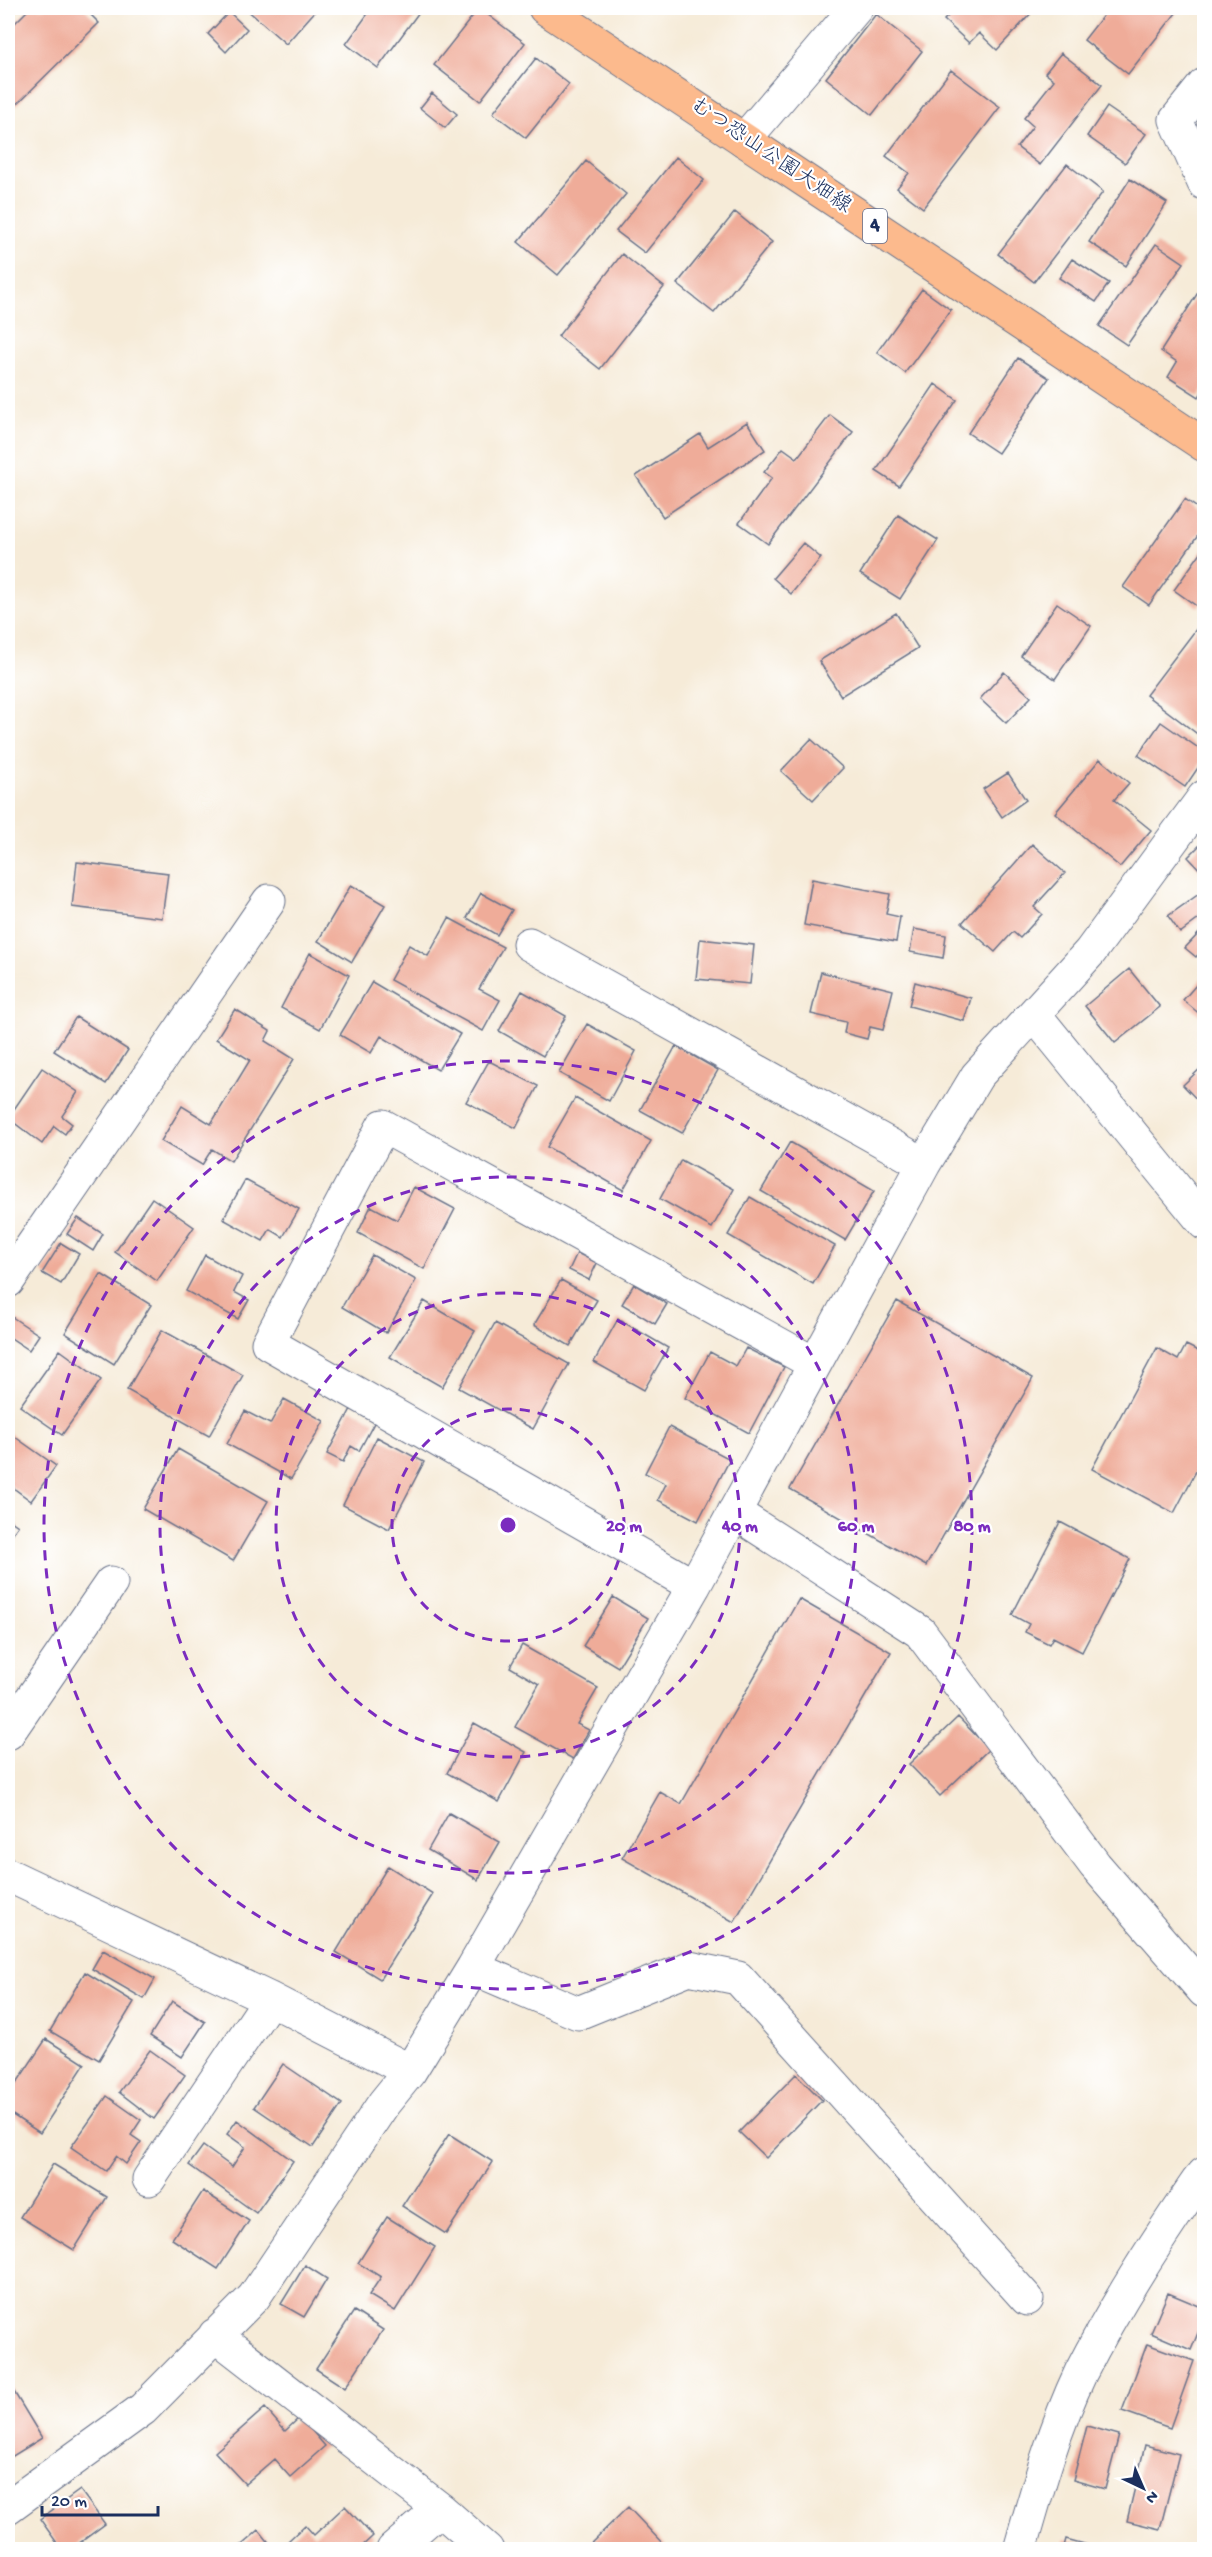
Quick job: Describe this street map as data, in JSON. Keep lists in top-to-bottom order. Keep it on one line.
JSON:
{"streets":{"main road":["むつ恐山公園大畑線","4"]},"scale_bar":"20 m","north":"bottom right","rings":["20 m","40 m","60 m","80 m"]}
